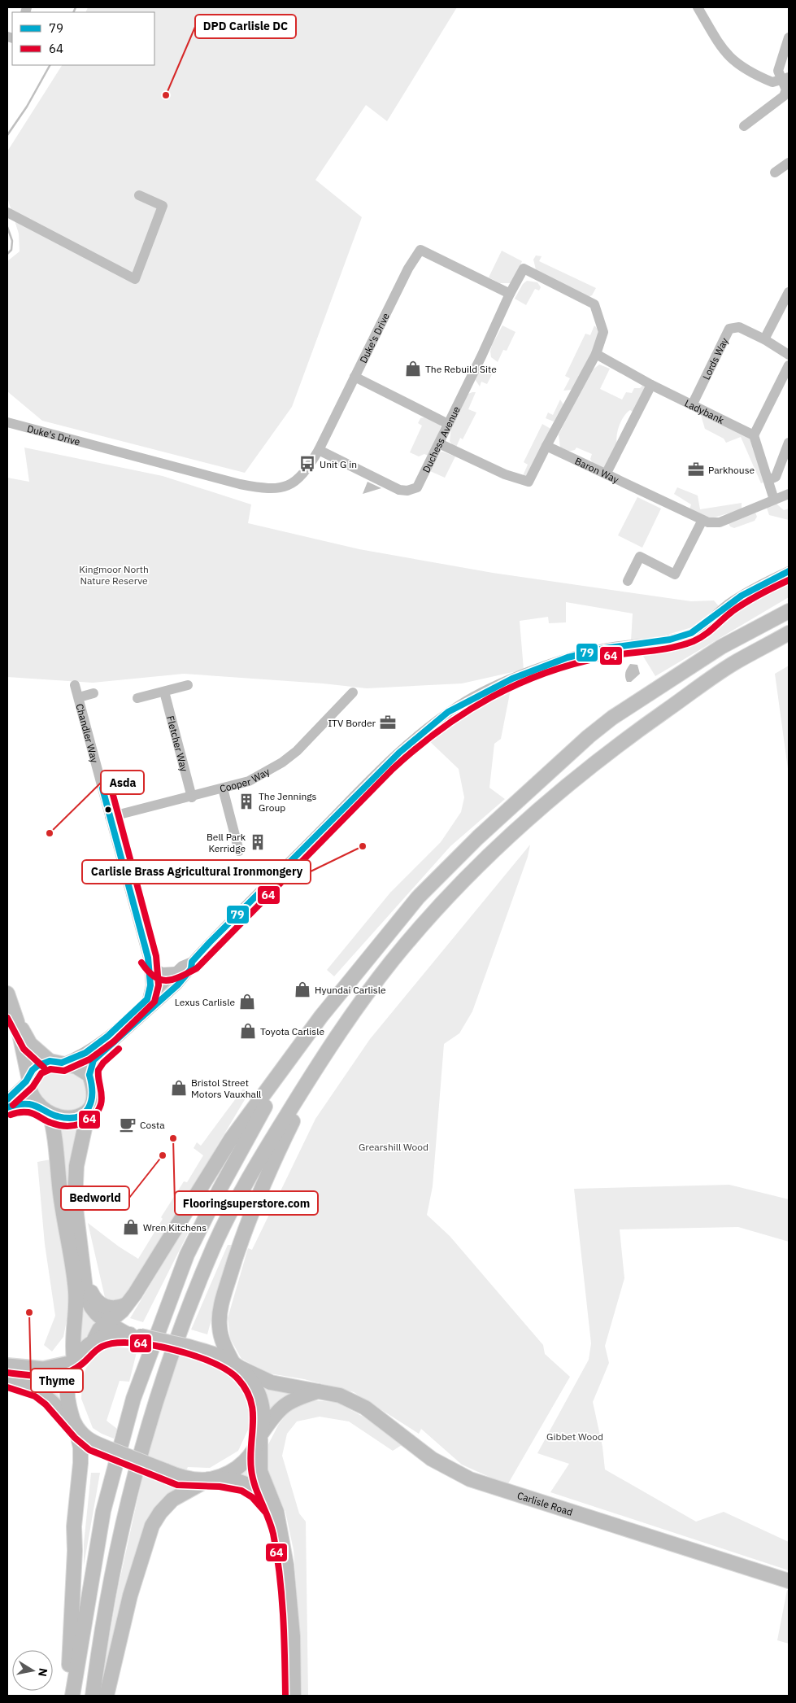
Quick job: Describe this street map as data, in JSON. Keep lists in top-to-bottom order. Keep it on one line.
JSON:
{"streets":{"highway":["Carlisle Road"],"street":["Duke's Drive","Lords Way","Ladybank","Duchess Avenue","Baron Way","Chandler Way","Fletcher Way","Cooper Way"]},"crossings":[["Duke's Drive","Duchess Avenue"],["Lords Way","Ladybank"],["Chandler Way","Cooper Way"],["Fletcher Way","Cooper Way"]],"parks":["Kingmoor North Nature Reserve","Grearshill Wood","Gibbet Wood"],"places":{"other":["DPD Carlisle DC","Asda","Carlisle Brass Agricultural Ironmongery","Flooringsuperstore.com","Bedworld","Thyme"],"shop":["The Rebuild Site","Hyundai Carlisle","Lexus Carlisle","Toyota Carlisle","Bristol Street Motors Vauxhall","Wren Kitchens"],"bus stop":["Unit G in"],"office":["Parkhouse","ITV Border"],"building":["The Jennings Group","Bell Park Kerridge"],"cafe":["Costa"]},"lines":["transit line 79","transit line 64"],"legend":["79","64"],"north":"right"}
